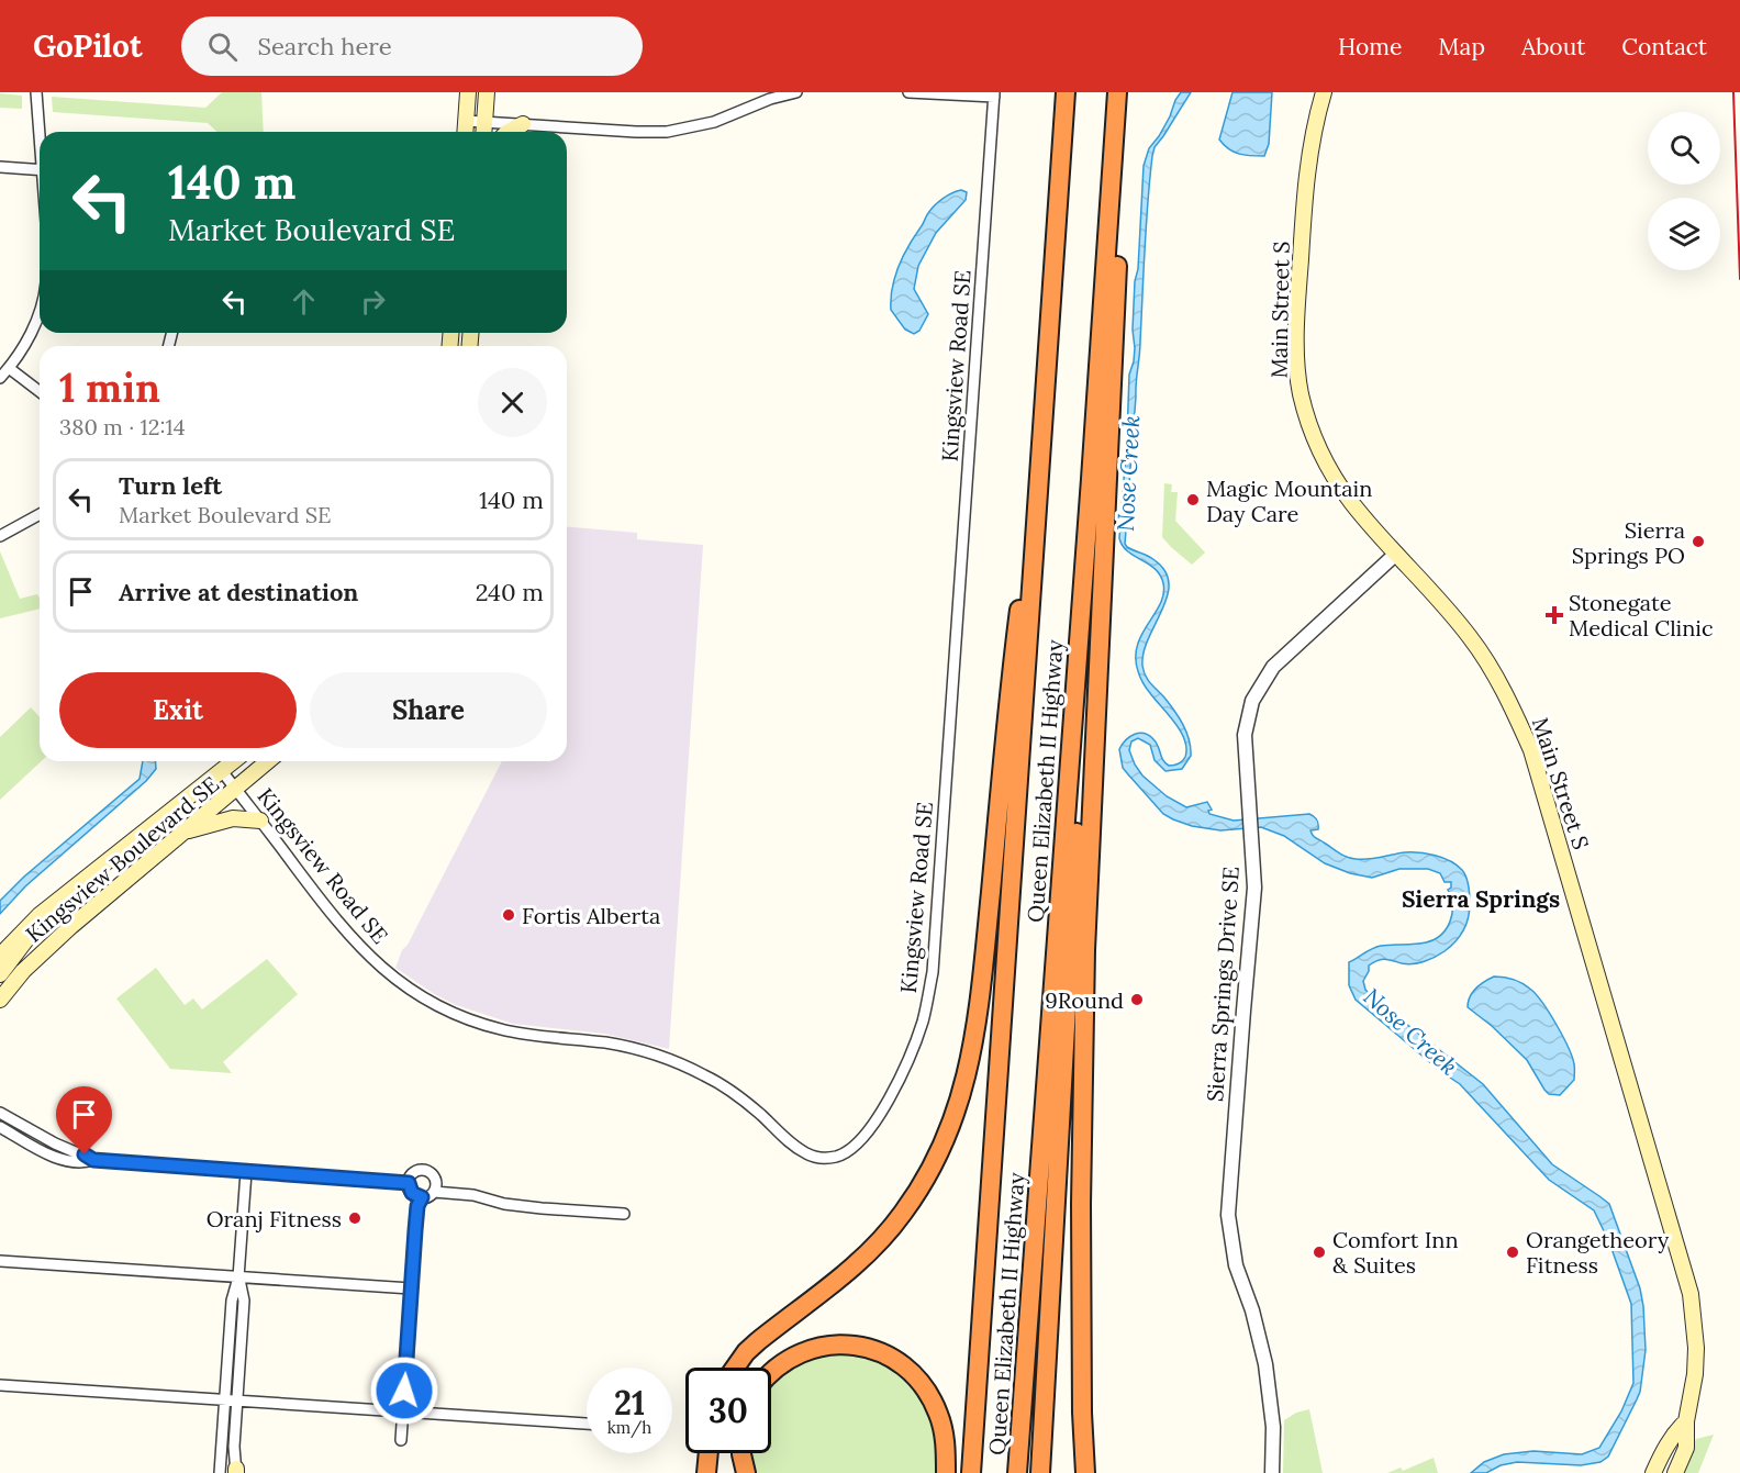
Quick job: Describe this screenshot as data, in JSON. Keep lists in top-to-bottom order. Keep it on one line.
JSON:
{"streets":{"highway":["Queen Elizabeth II Highway"],"main road":["Main Street S","Kingsview Boulevard SE"],"street":["Kingsview Road SE","Sierra Springs Drive SE"]},"crossings":[["Main Street S","Sierra Springs Drive SE"],["Kingsview Road SE","Kingsview Boulevard SE"]],"districts":["Sierra Springs"],"water":["Nose Creek"],"places":{"other":["Magic Mountain Day Care","Sierra Springs PO","Fortis Alberta","9Round","Oranj Fitness","Comfort Inn & Suites","Orangetheory Fitness"],"health":["Stonegate Medical Clinic"]},"page":{"header":"GoPilot","search":"Search here","nav":["Home","Map","About","Contact"],"turn":["140 m","Market Boulevard SE"],"heading":["1 min","380 m · 12:14"],"list":[{"name":"Turn left","note":"Market Boulevard SE","value":"140 m"},{"name":"Arrive at destination","value":"240 m"}],"buttons":["Exit","Share"],"speed":"21 km/h","limit":"30"}}
